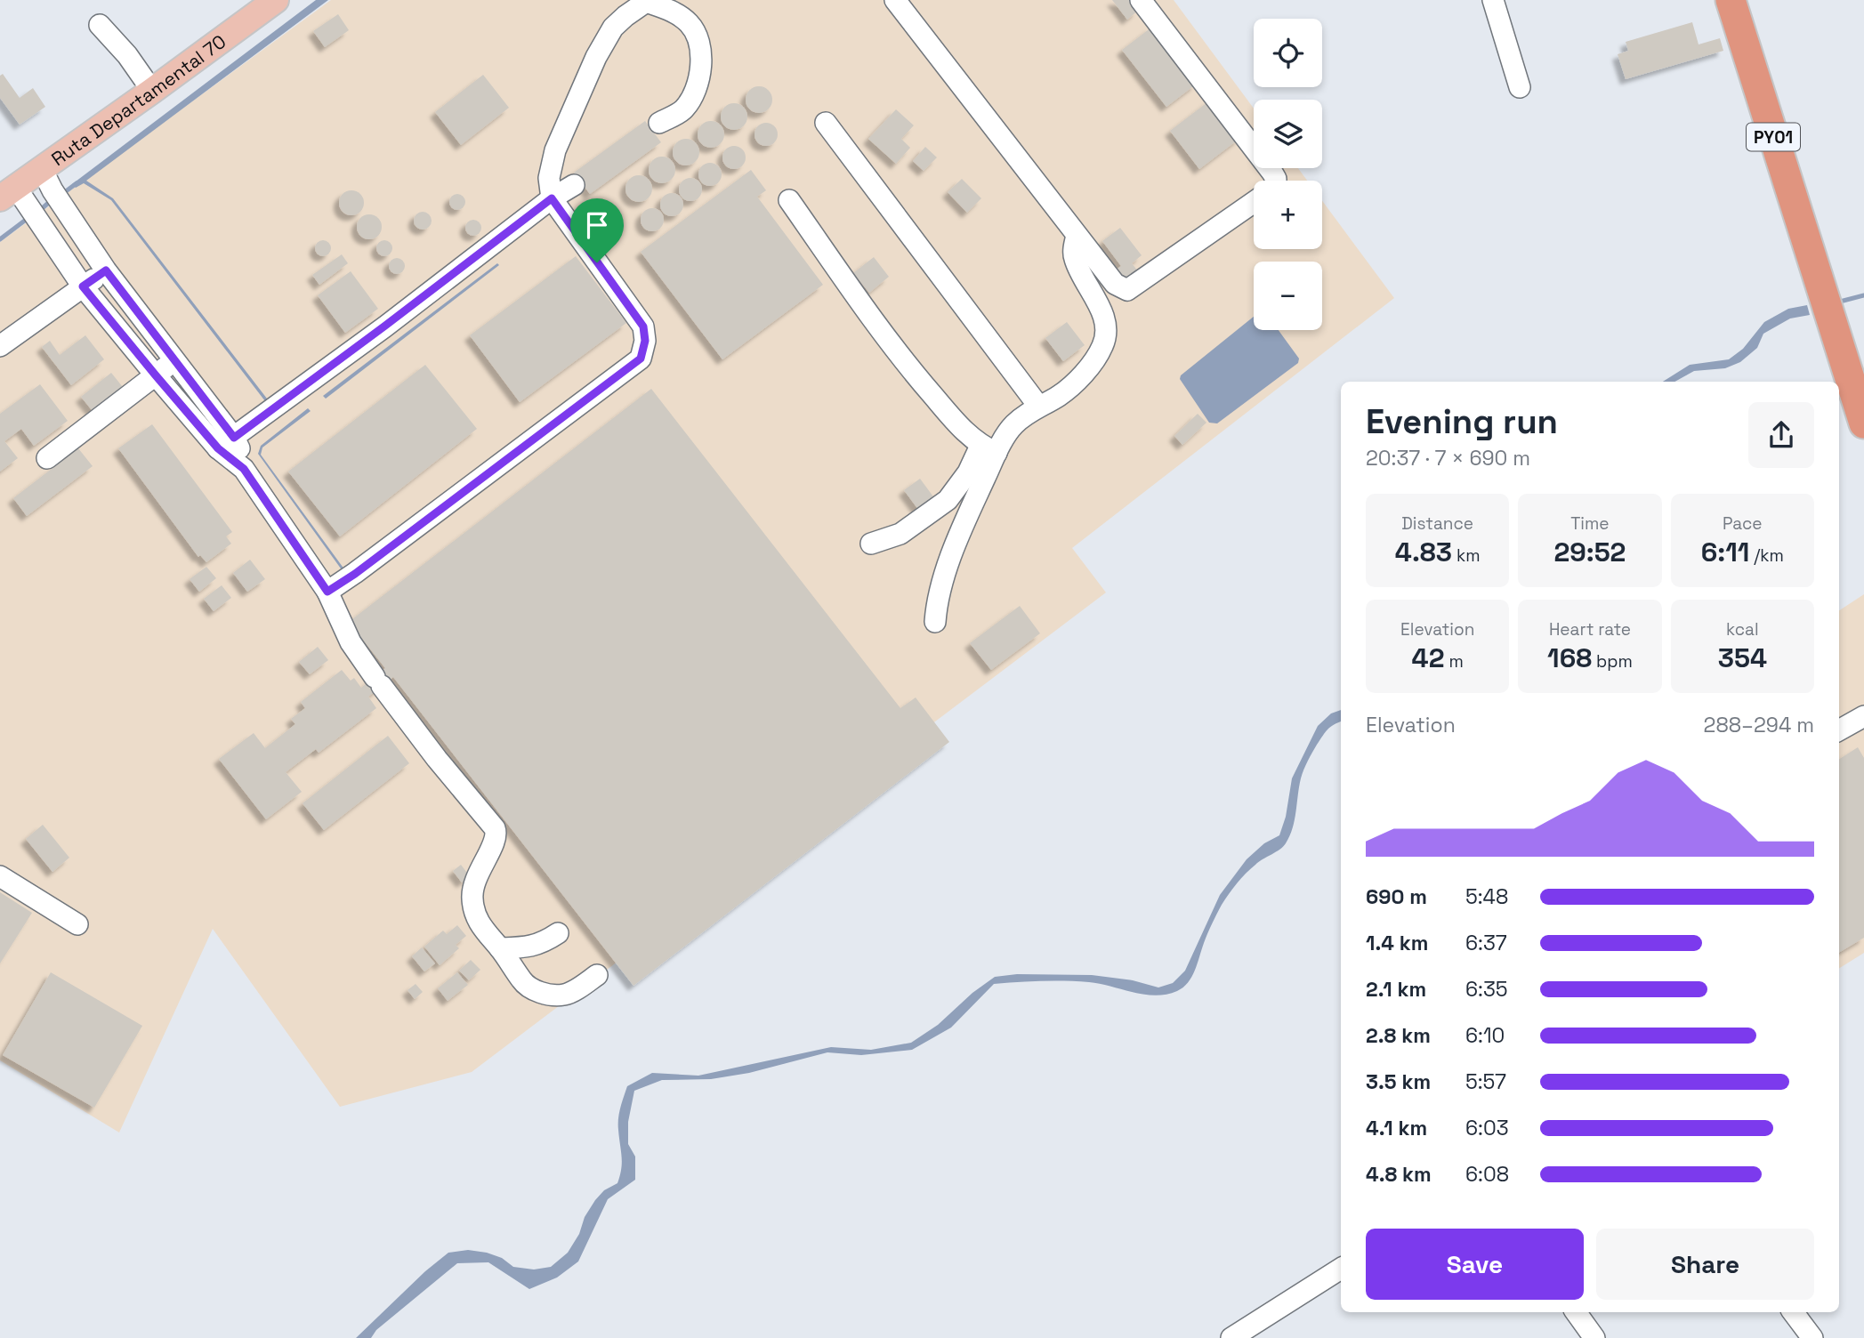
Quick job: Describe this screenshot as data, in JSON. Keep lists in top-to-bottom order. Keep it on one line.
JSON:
{"streets":{"highway":["PY01"],"main road":["Ruta Departamental 70"]},"page":{"map_buttons":["+","−"],"heading":["Evening run","20:37 · 7 × 690 m"],"stats":[["Distance","4.83 km"],["Time","29:52"],["Pace","6:11 /km"],["Elevation","42 m"],["Heart rate","168 bpm"],["kcal","354"]],"chart":["Elevation","288–294 m"],"list":[{"name":"690 m","note":"5:48"},{"name":"1.4 km","note":"6:37"},{"name":"2.1 km","note":"6:35"},{"name":"2.8 km","note":"6:10"},{"name":"3.5 km","note":"5:57"},{"name":"4.1 km","note":"6:03"},{"name":"4.8 km","note":"6:08"}],"buttons":["Save","Share"]}}
